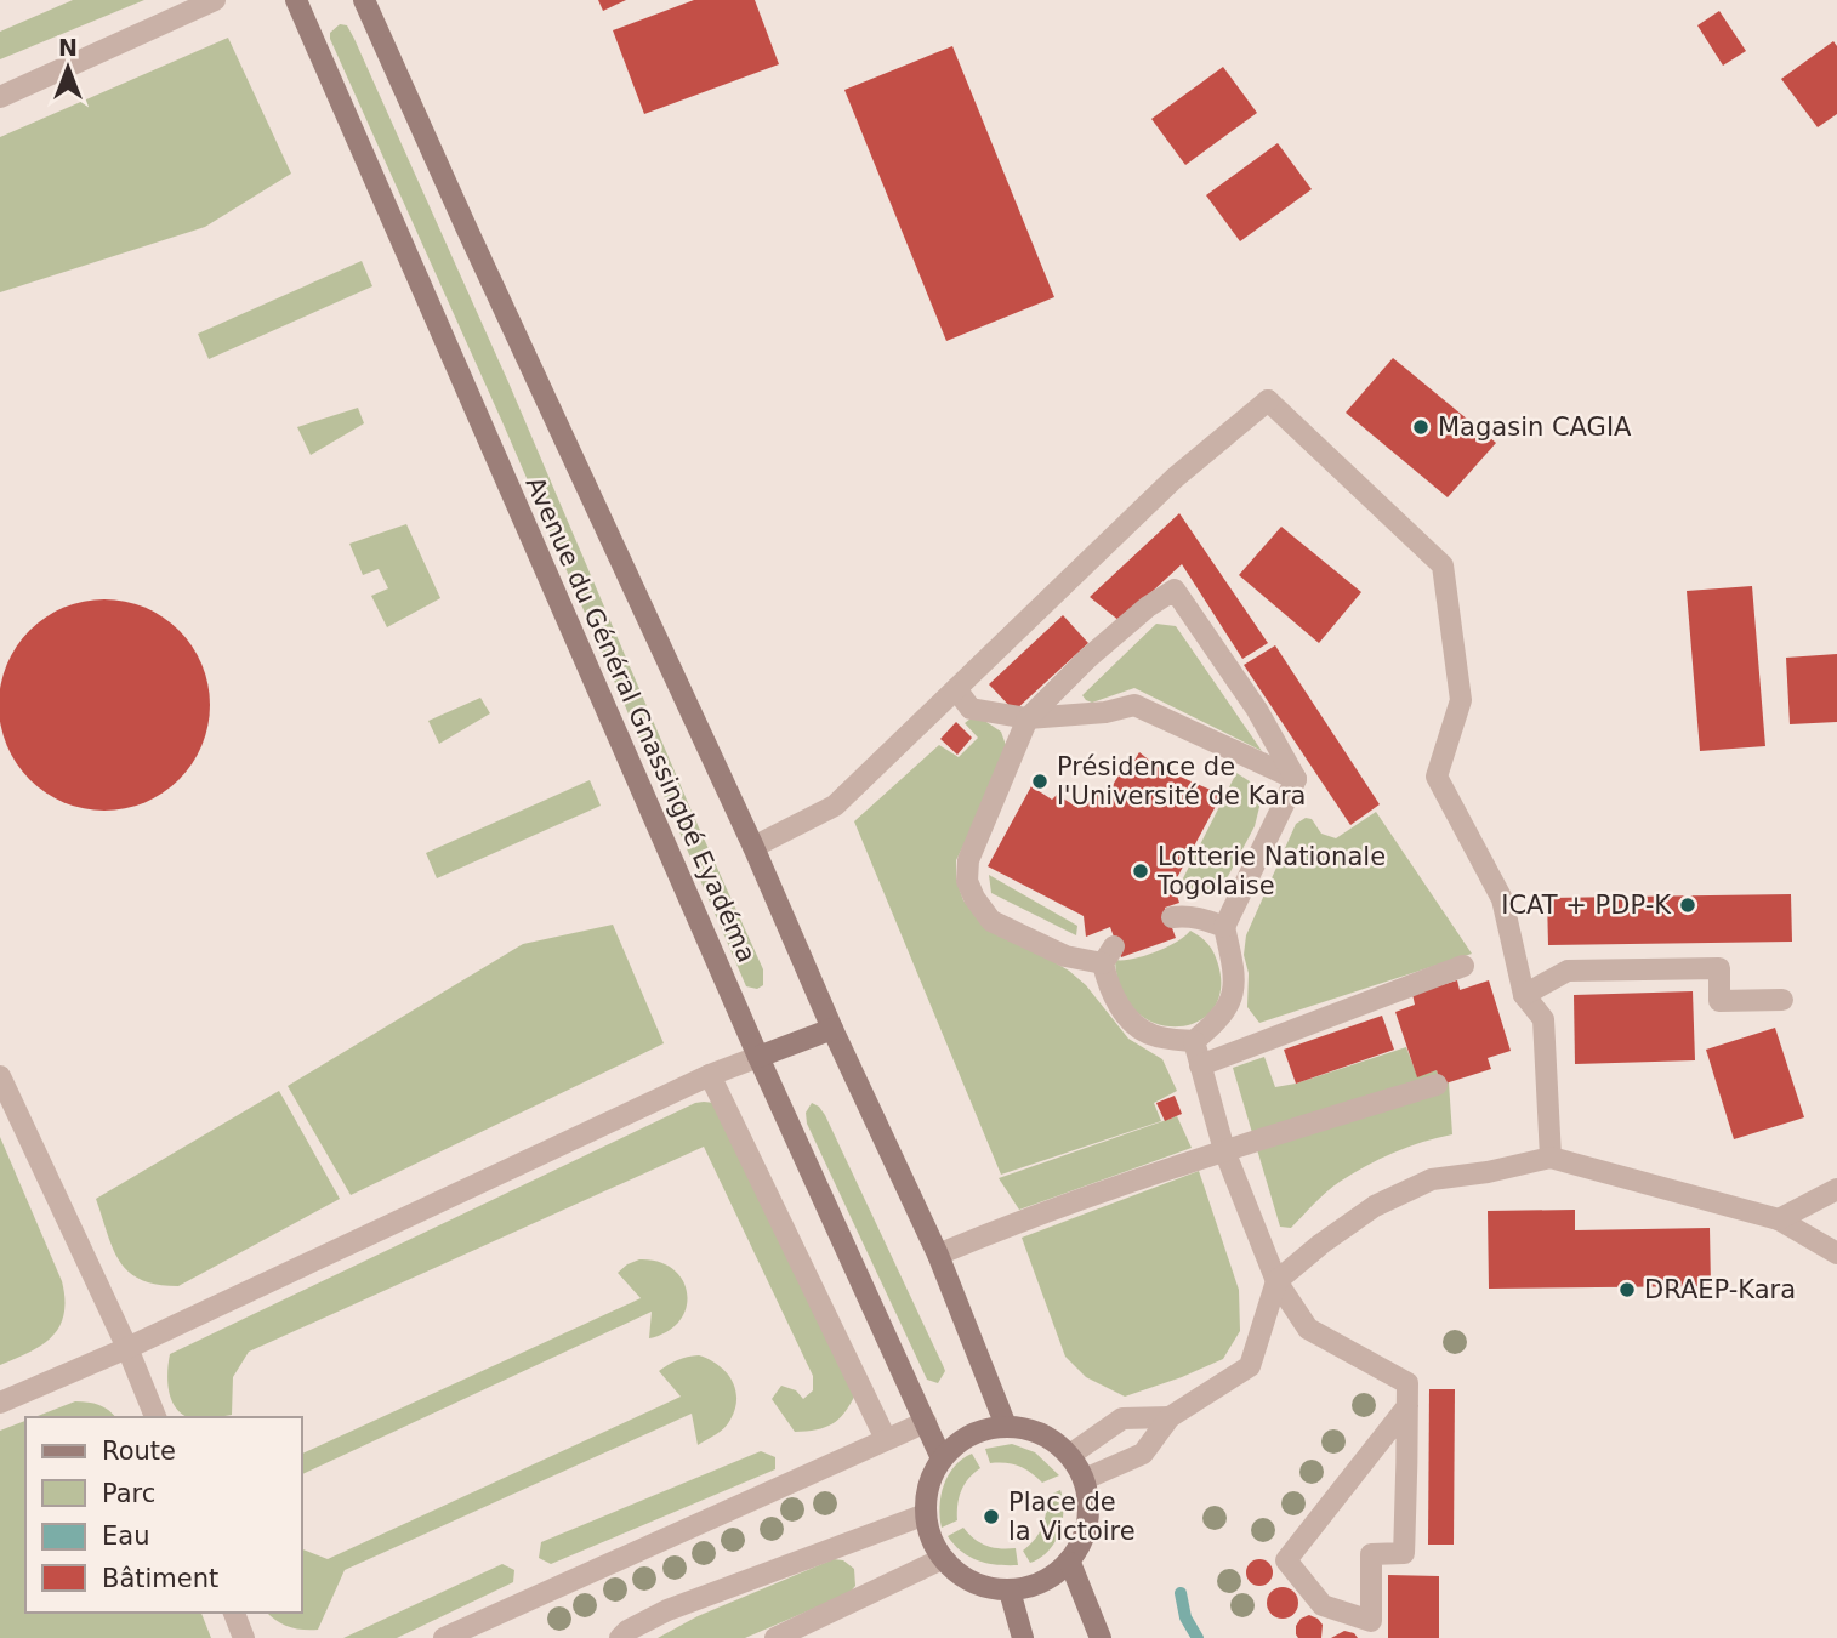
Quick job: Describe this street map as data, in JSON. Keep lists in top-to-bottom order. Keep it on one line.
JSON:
{"streets":{"main road":["Avenue du Général Gnassingbé Eyadéma"]},"places":["Magasin CAGIA","Présidence de l'Université de Kara","Lotterie Nationale Togolaise","ICAT + PDP-K","DRAEP-Kara","Place de la Victoire"],"legend":["Route","Parc","Eau","Bâtiment"],"north":"top"}
